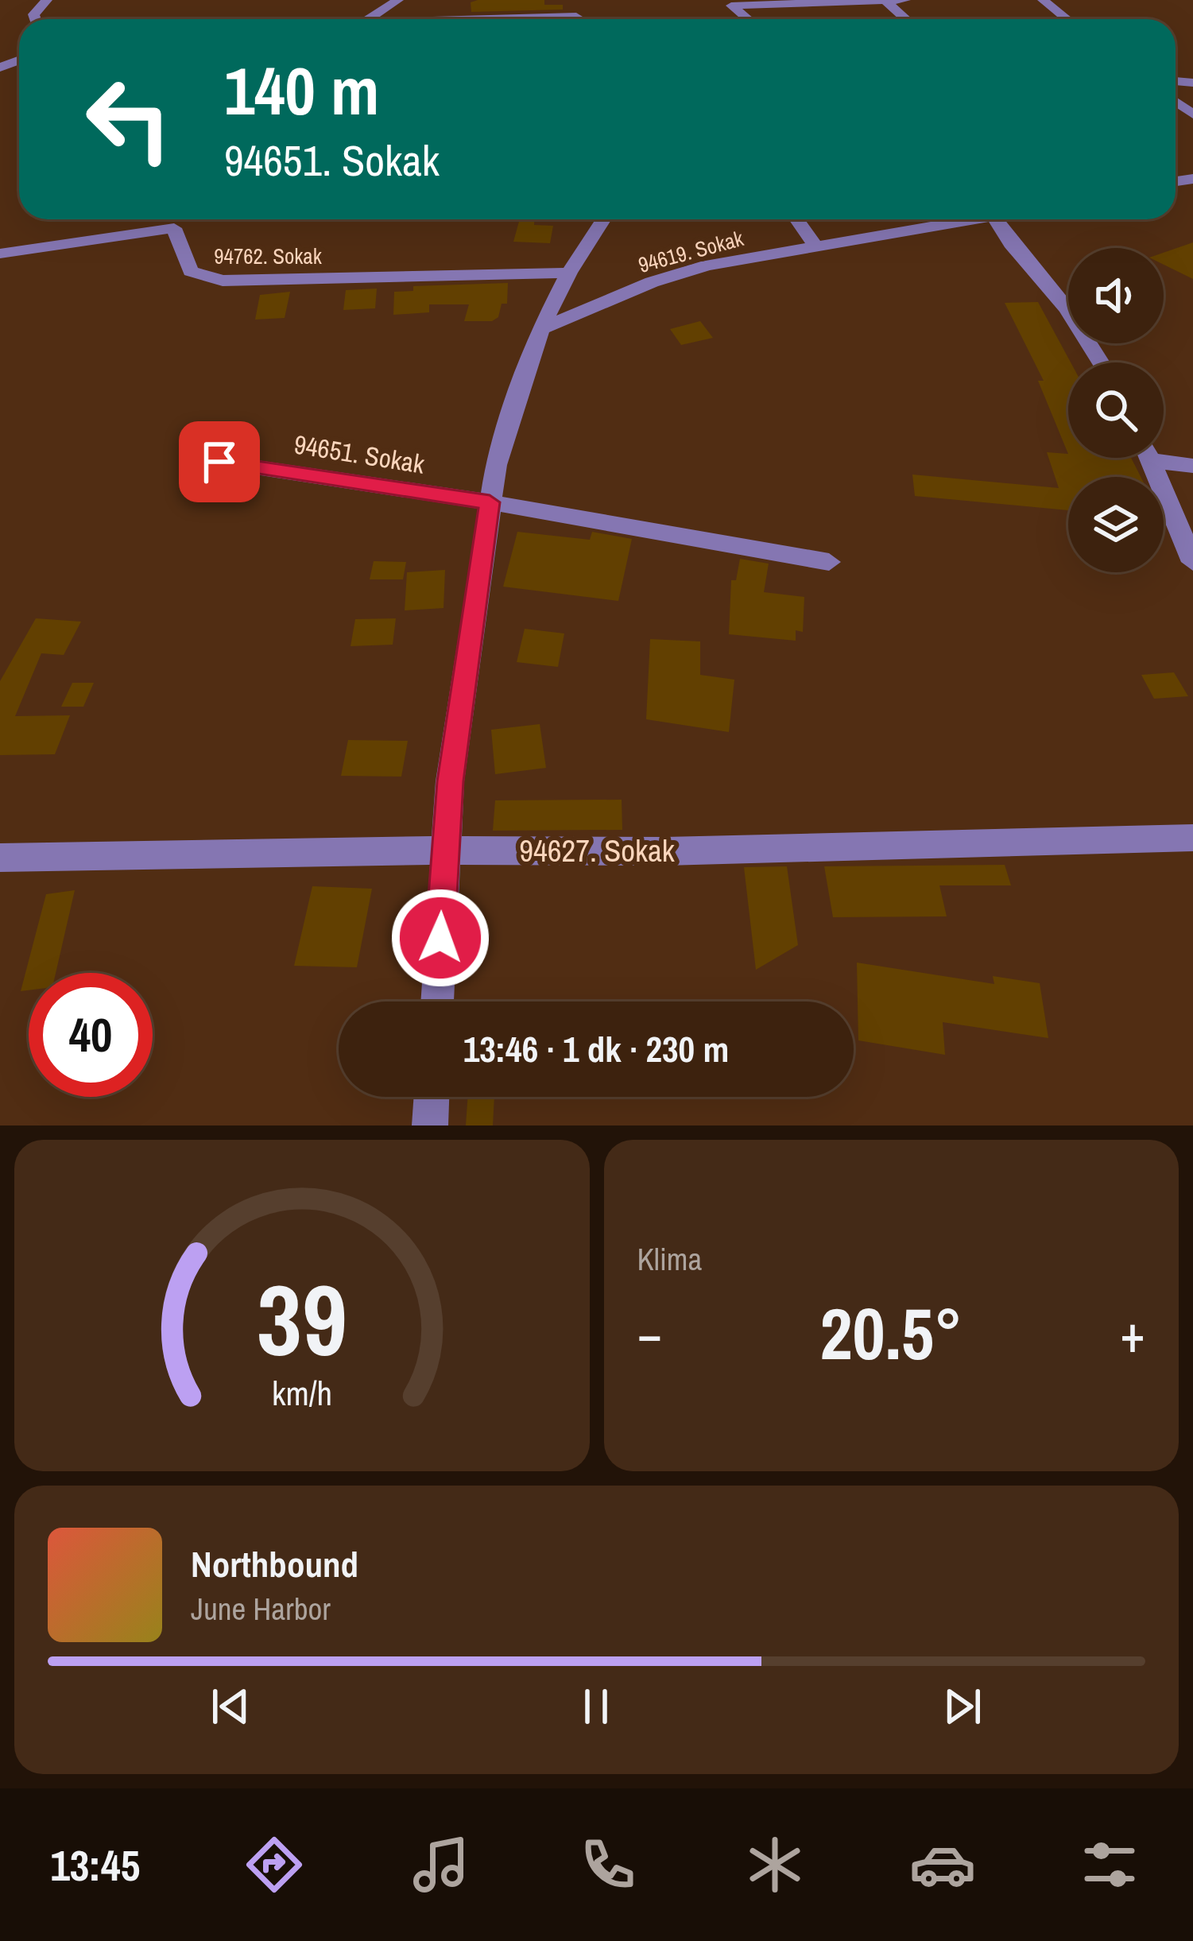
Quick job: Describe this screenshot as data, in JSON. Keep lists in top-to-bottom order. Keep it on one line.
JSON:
{"streets":{"street":["94619. Sokak","94762. Sokak","94651. Sokak","94627. Sokak"]},"page":{"turn":["140 m","94651. Sokak"],"limit":"40","trip":"13:46 · 1 dk · 230 m","tile":"Klima","heat":["−","20.5°","+"],"song":["Northbound","June Harbor"],"tabs":"13:45","gauge":["39","km/h"]}}
